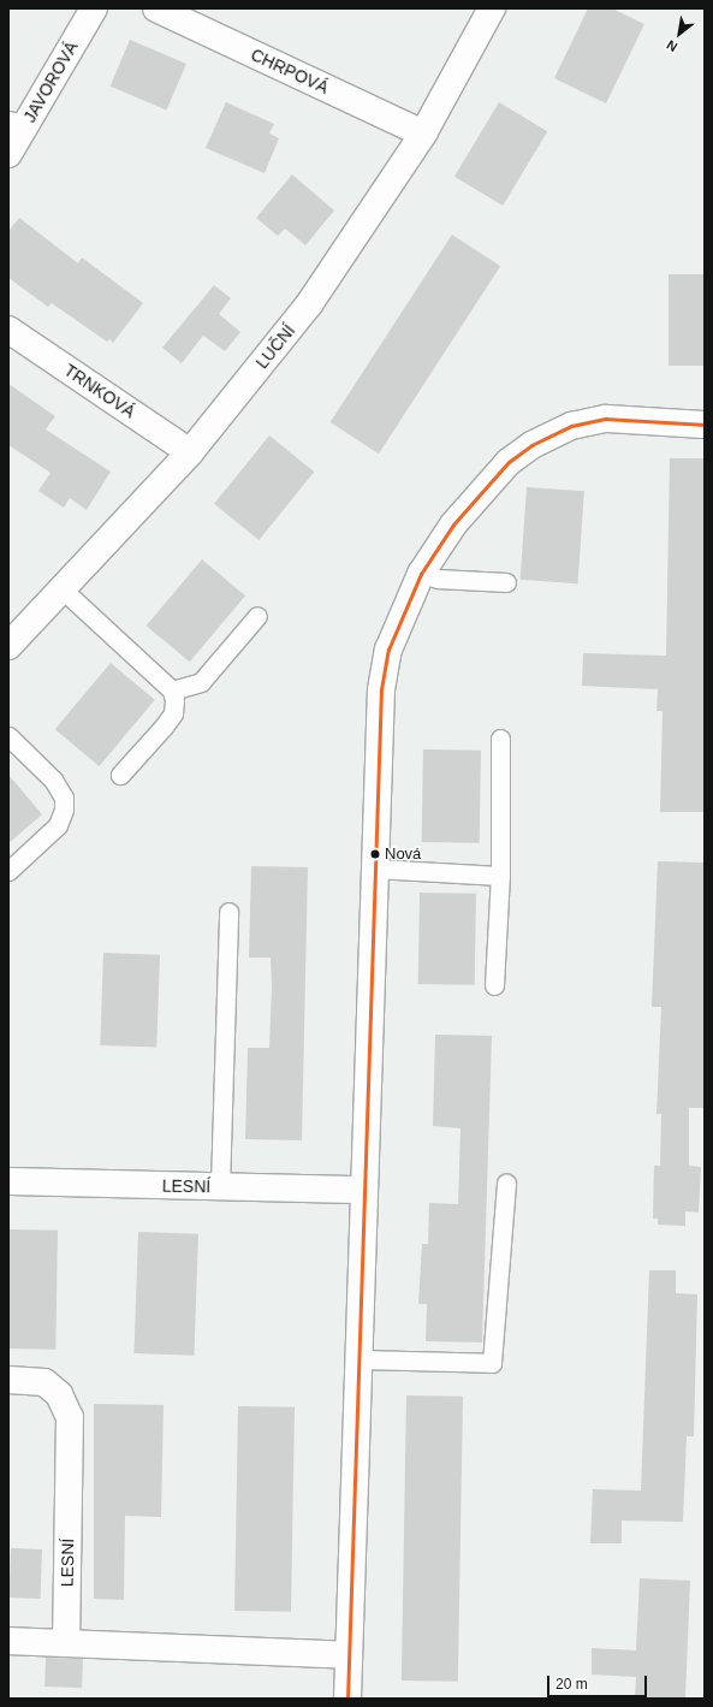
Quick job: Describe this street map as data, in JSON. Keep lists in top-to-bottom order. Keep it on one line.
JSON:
{"streets":{"street":["CHRPOVÁ","JAVOROVÁ","LUČNÍ","TRNKOVÁ","LESNÍ"]},"crossings":[["CHRPOVÁ","LUČNÍ"],["LUČNÍ","TRNKOVÁ"]],"places":["Nová"],"scale_bar":"20 m","north":"bottom left"}
